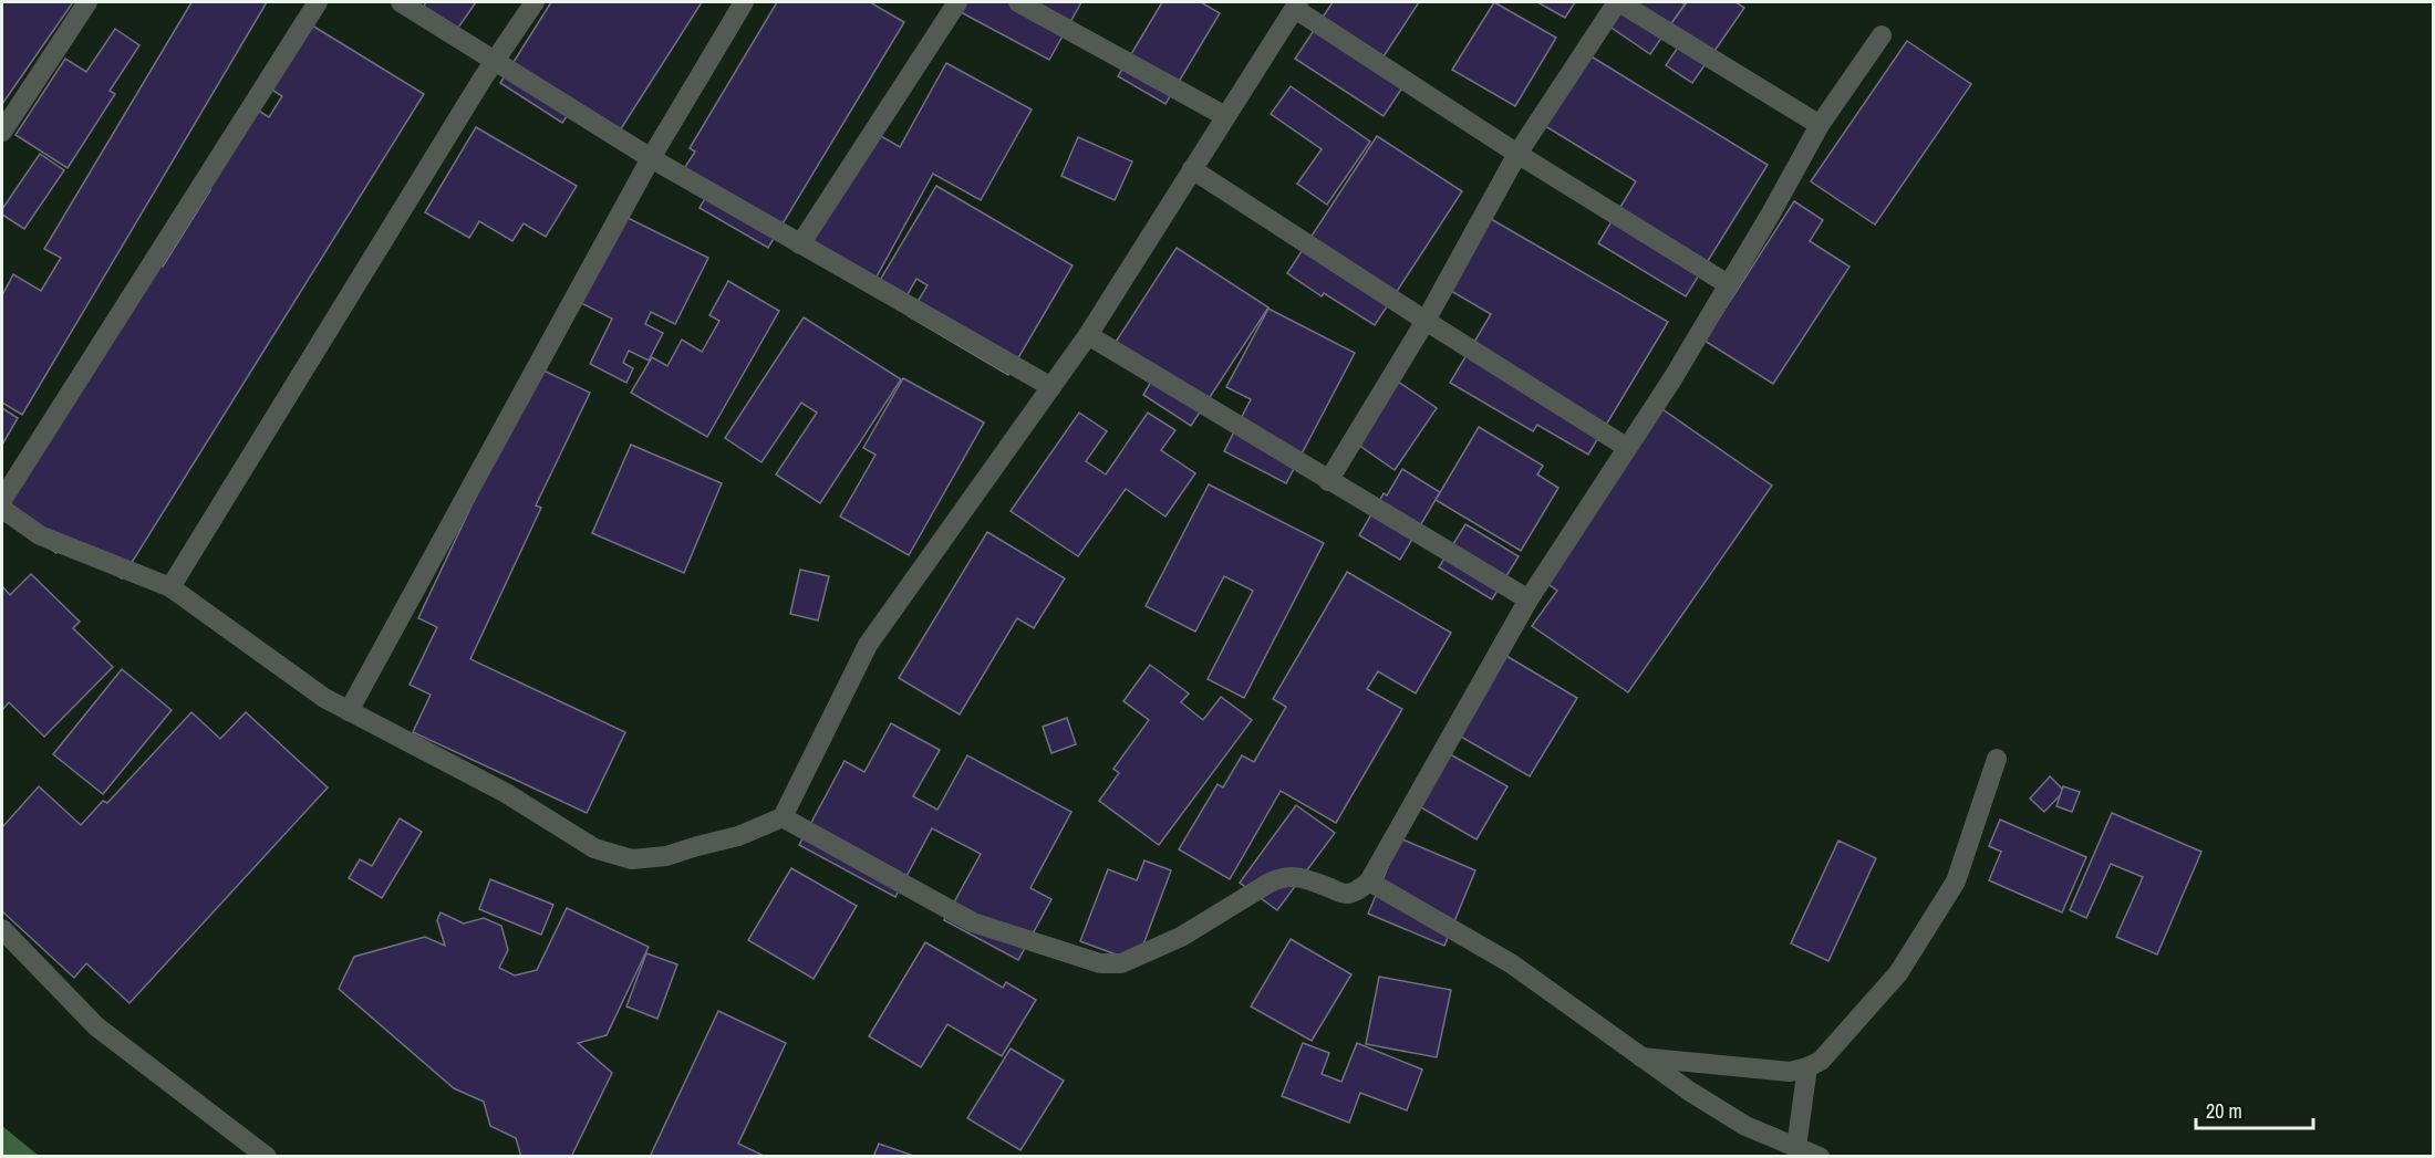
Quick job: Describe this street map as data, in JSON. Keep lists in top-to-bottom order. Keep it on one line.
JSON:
{"scale_bar":"20 m"}
